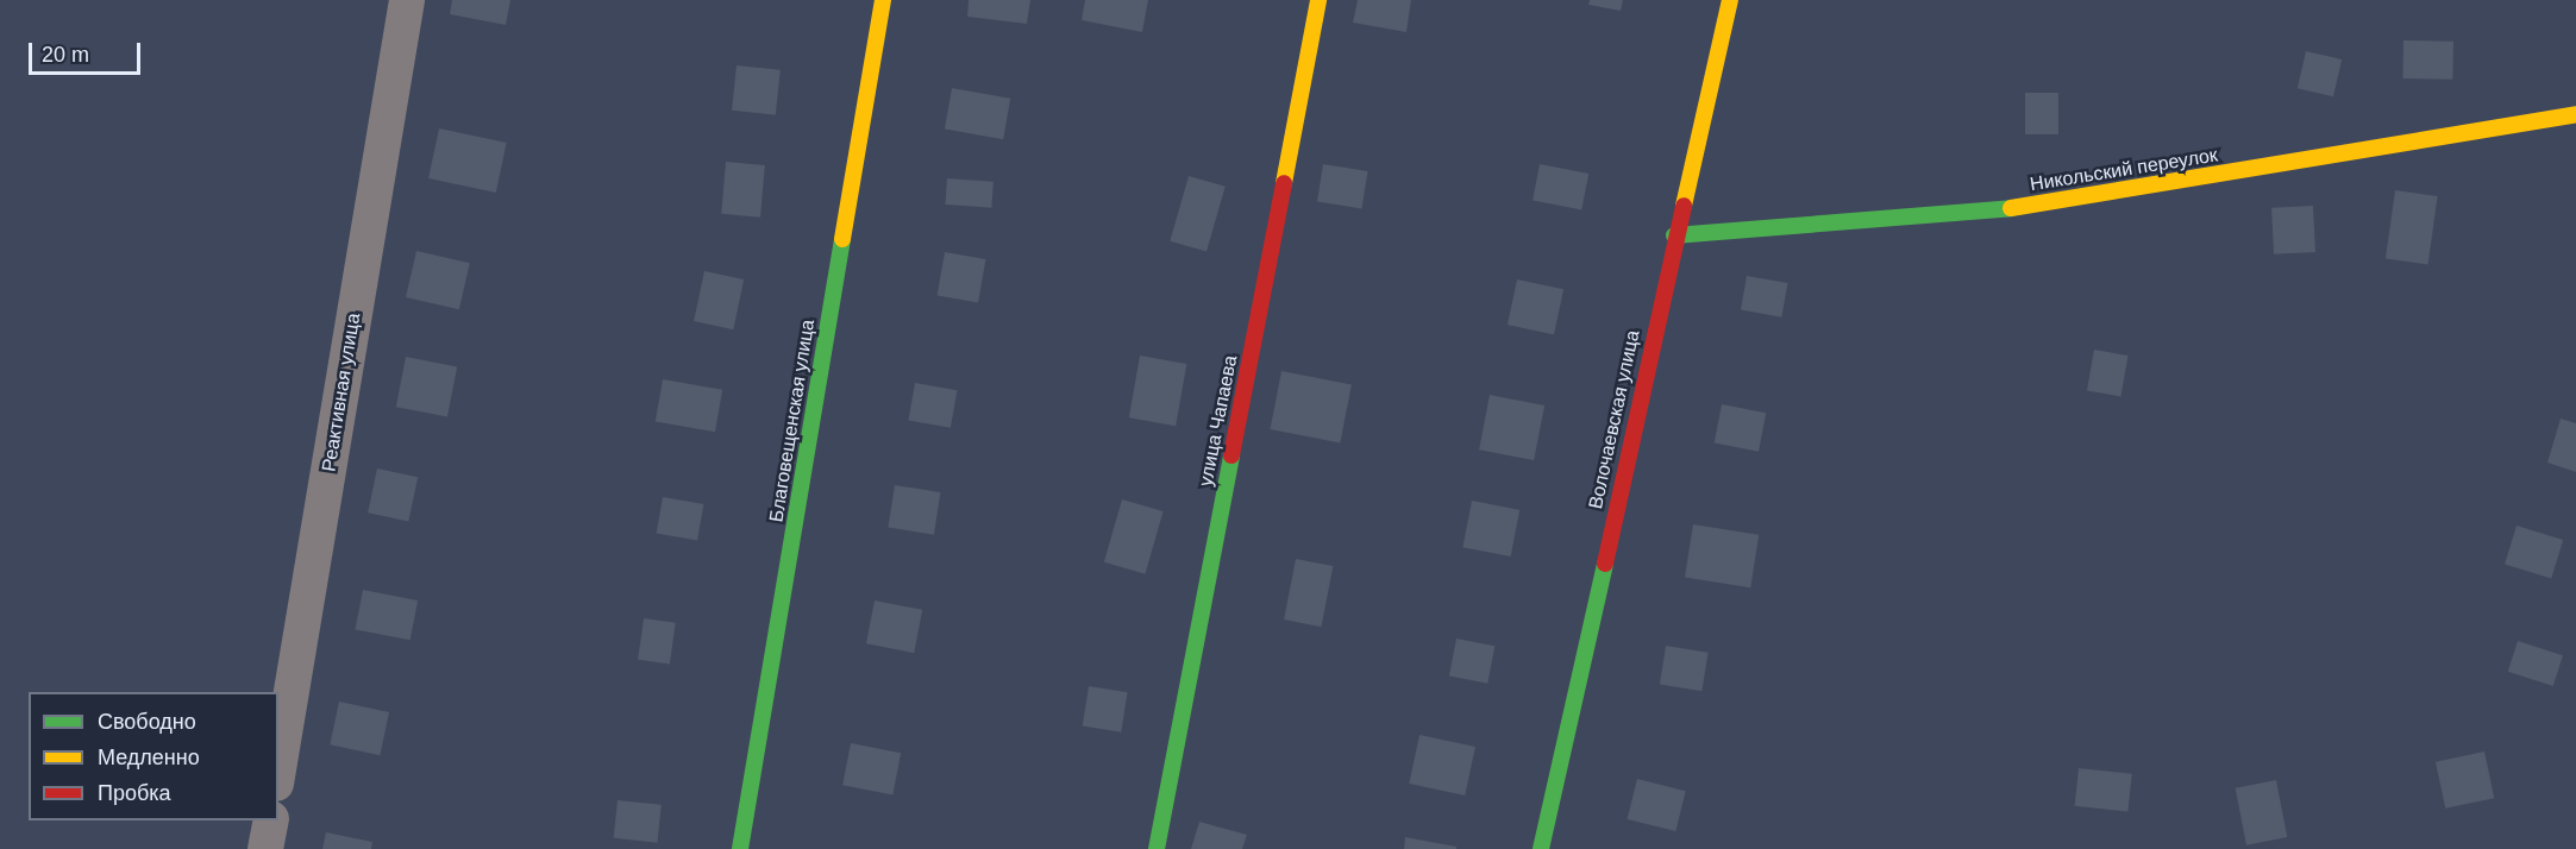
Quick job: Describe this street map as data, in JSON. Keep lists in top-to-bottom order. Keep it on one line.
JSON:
{"streets":{"street":["Никольский переулок","Реактивная улица","Волочаевская улица","Благовещенская улица","улица Чапаева"]},"crossings":[["Никольский переулок","Волочаевская улица"]],"legend":["Свободно","Медленно","Пробка"],"scale_bar":"20 m"}
